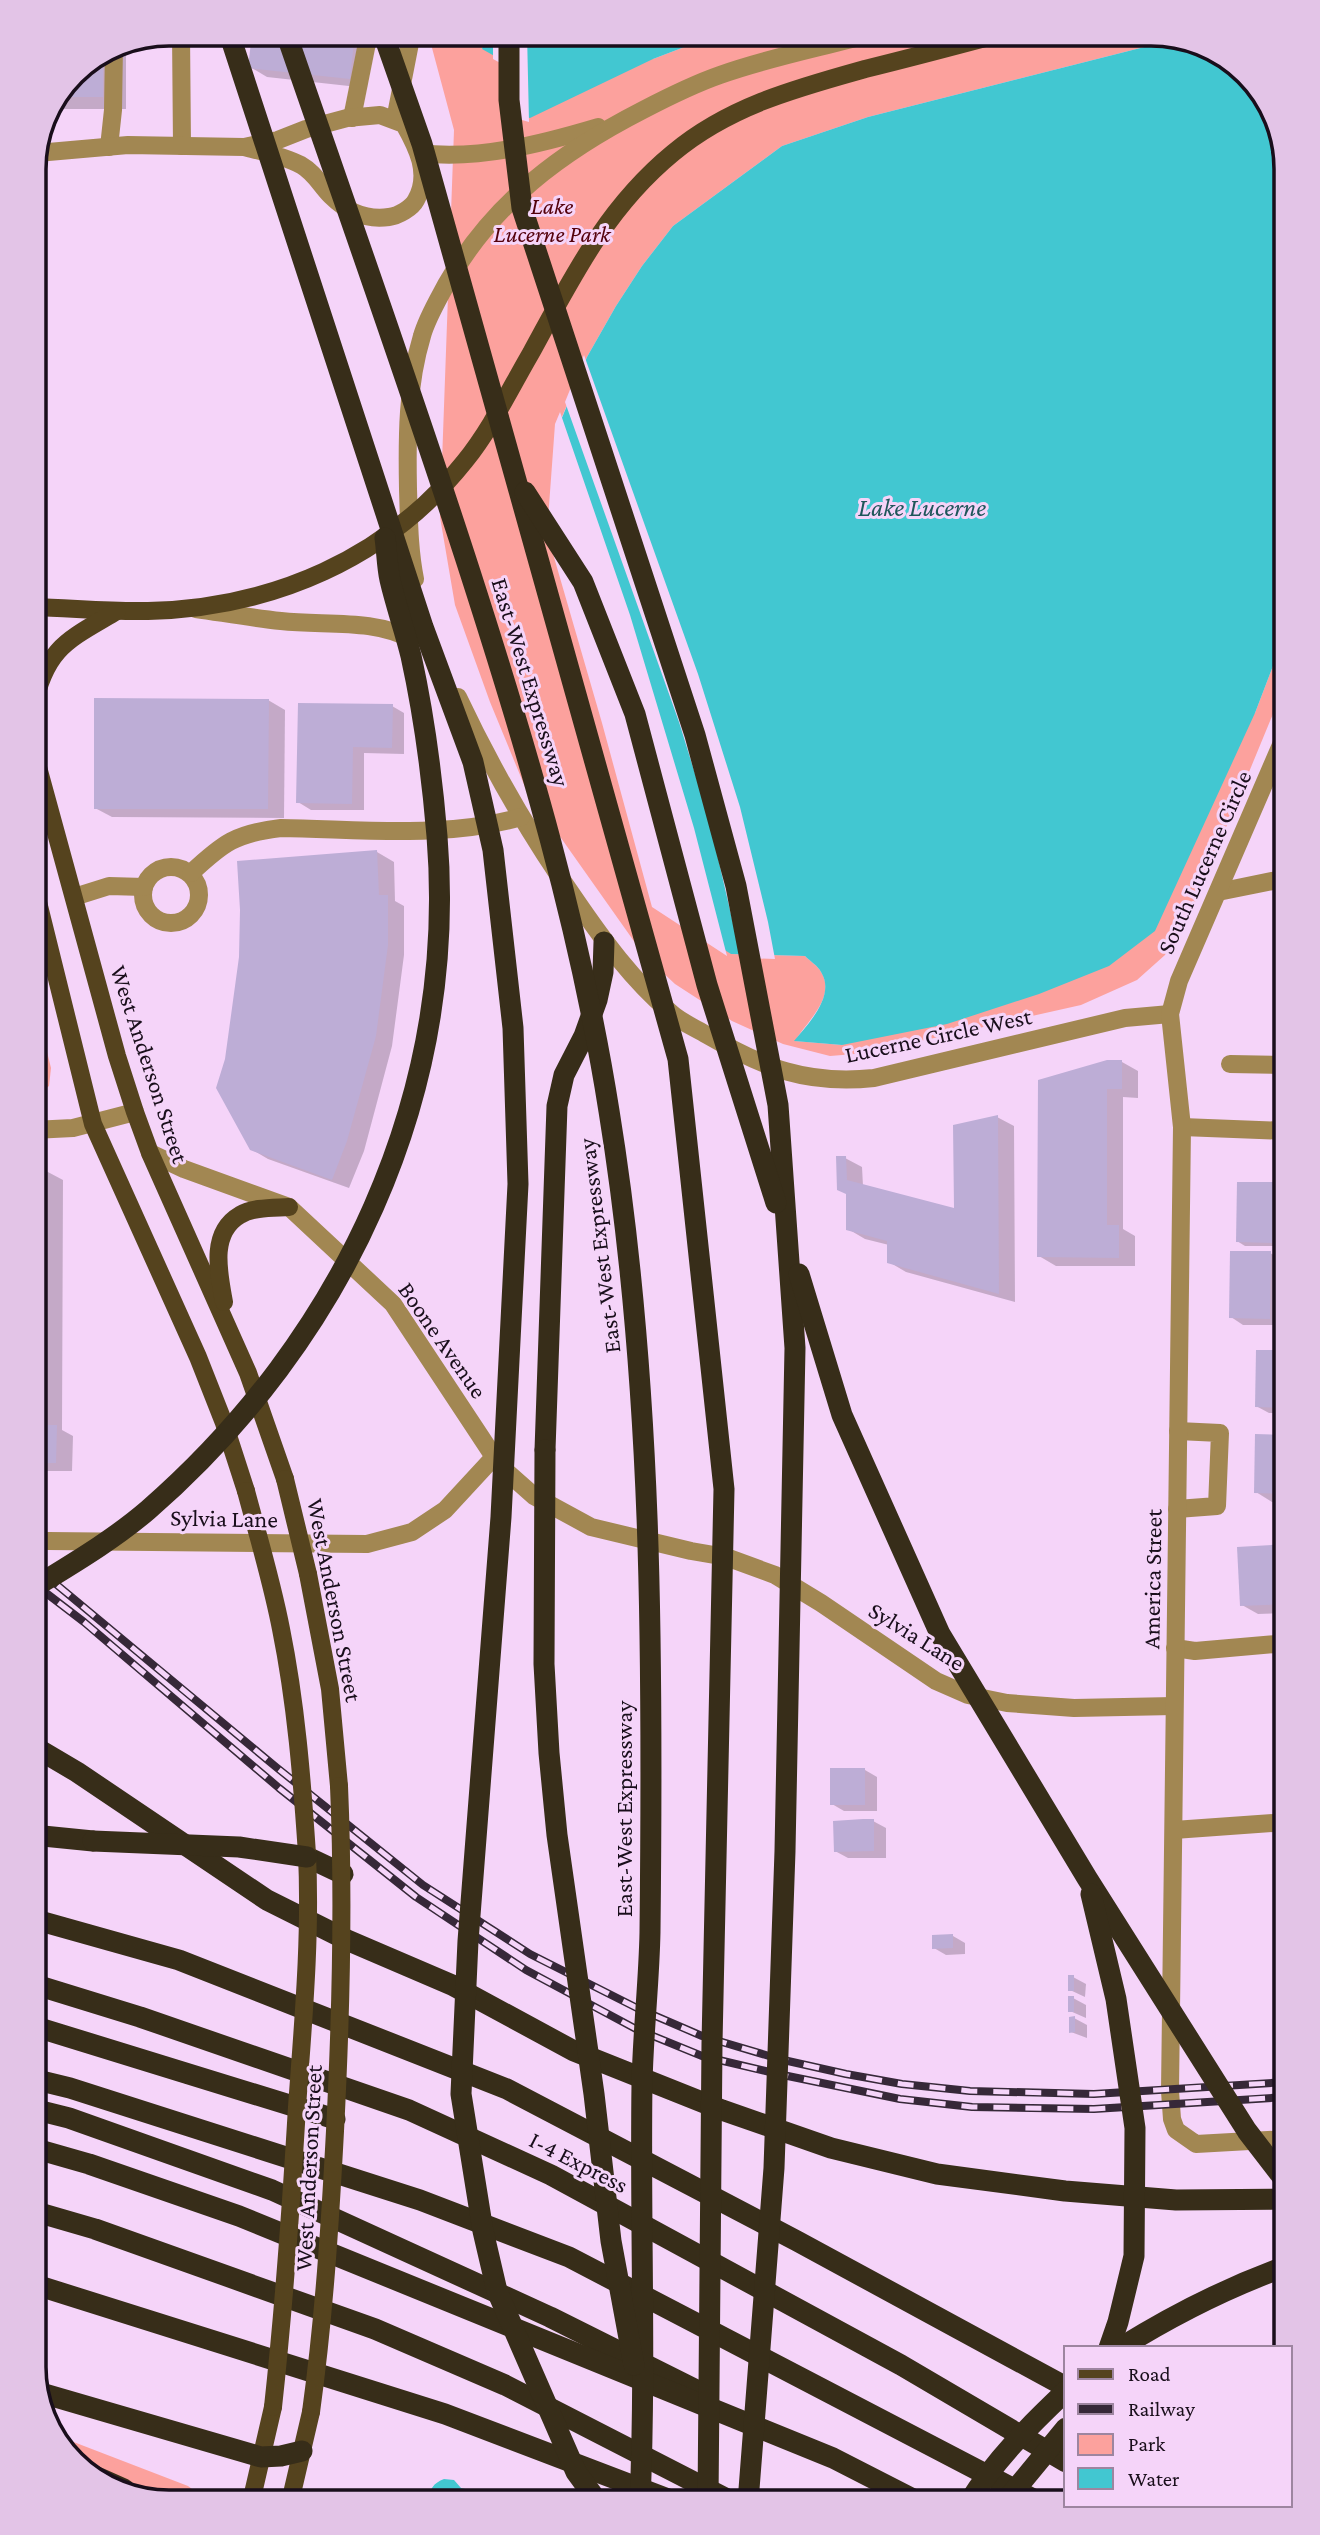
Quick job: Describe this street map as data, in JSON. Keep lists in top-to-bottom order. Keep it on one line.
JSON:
{"streets":{"highway":["East-West Expressway","I-4 Express"],"main road":["West Anderson Street"],"street":["South Lucerne Circle","Lucerne Circle West","Boone Avenue","Sylvia Lane","America Street"]},"crossings":[["South Lucerne Circle","Lucerne Circle West"],["South Lucerne Circle","America Street"],["Lucerne Circle West","America Street"],["West Anderson Street","Boone Avenue"],["Boone Avenue","Sylvia Lane"],["Sylvia Lane","America Street"]],"water":["Lake Lucerne"],"parks":["Lake Lucerne Park"],"legend":["Road","Railway","Park","Water"]}
